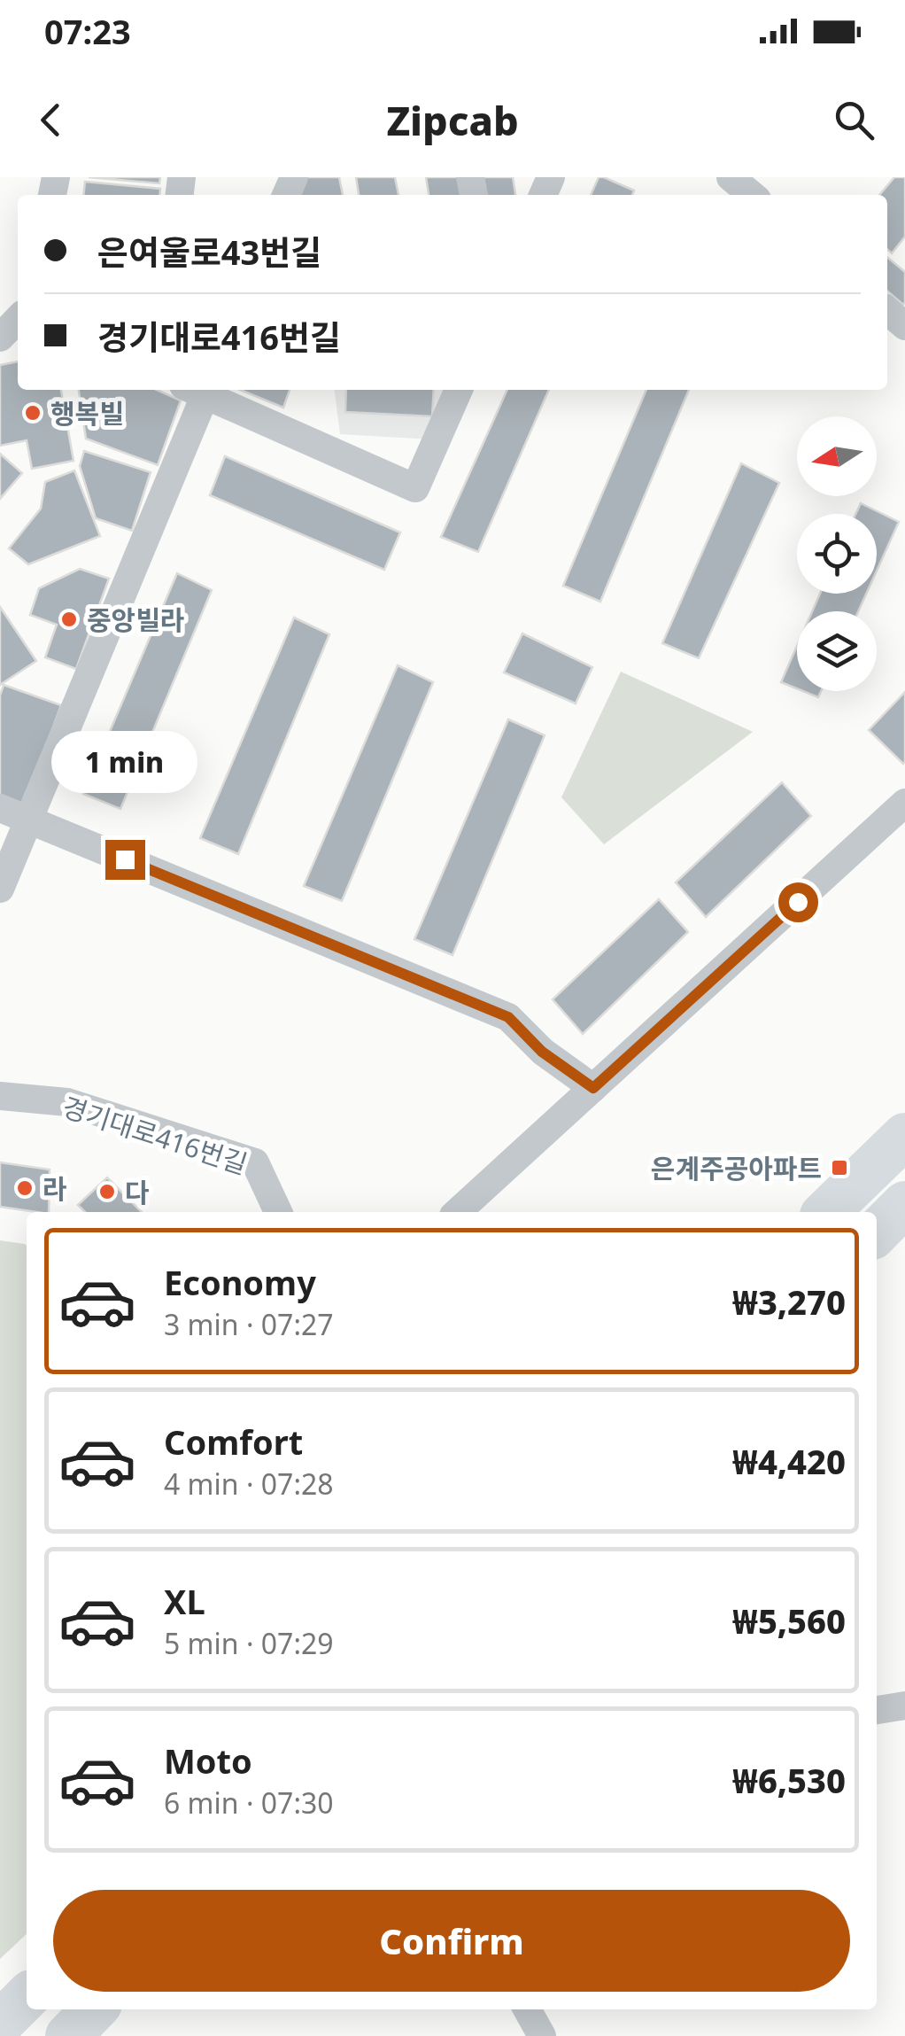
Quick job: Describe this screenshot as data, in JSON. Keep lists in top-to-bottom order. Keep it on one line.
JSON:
{"streets":{"street":["경기대로416번길"]},"places":{"other":["행복빌","중앙빌라","라","다"],"transit":["은계주공아파트"]},"north":"left","page":{"status":"07:23","header":"Zipcab","banner":["은여울로43번길","경기대로416번길"],"bubble":"1 min","list":[{"name":"Economy","note":"3 min · 07:27","value":"₩3,270"},{"name":"Comfort","note":"4 min · 07:28","value":"₩4,420"},{"name":"XL","note":"5 min · 07:29","value":"₩5,560"},{"name":"Moto","note":"6 min · 07:30","value":"₩6,530"}],"buttons":"Confirm"}}
